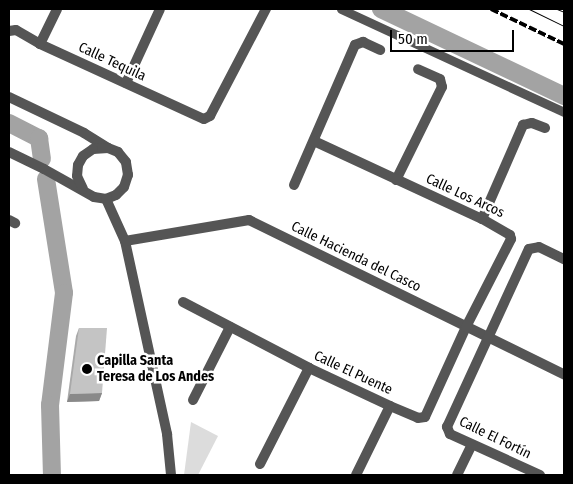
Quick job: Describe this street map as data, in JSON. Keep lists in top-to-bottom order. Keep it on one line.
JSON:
{"streets":{"street":["Calle Tequila","Calle Los Arcos","Calle Hacienda del Casco","Calle El Puente","Calle El Fortín"]},"crossings":[["Calle Los Arcos","Calle Hacienda del Casco"],["Calle Los Arcos","Calle El Puente"],["Calle Hacienda del Casco","Calle El Puente"],["Calle Hacienda del Casco","Calle El Fortín"]],"places":["Capilla Santa Teresa de Los Andes"],"scale_bar":"50 m"}
